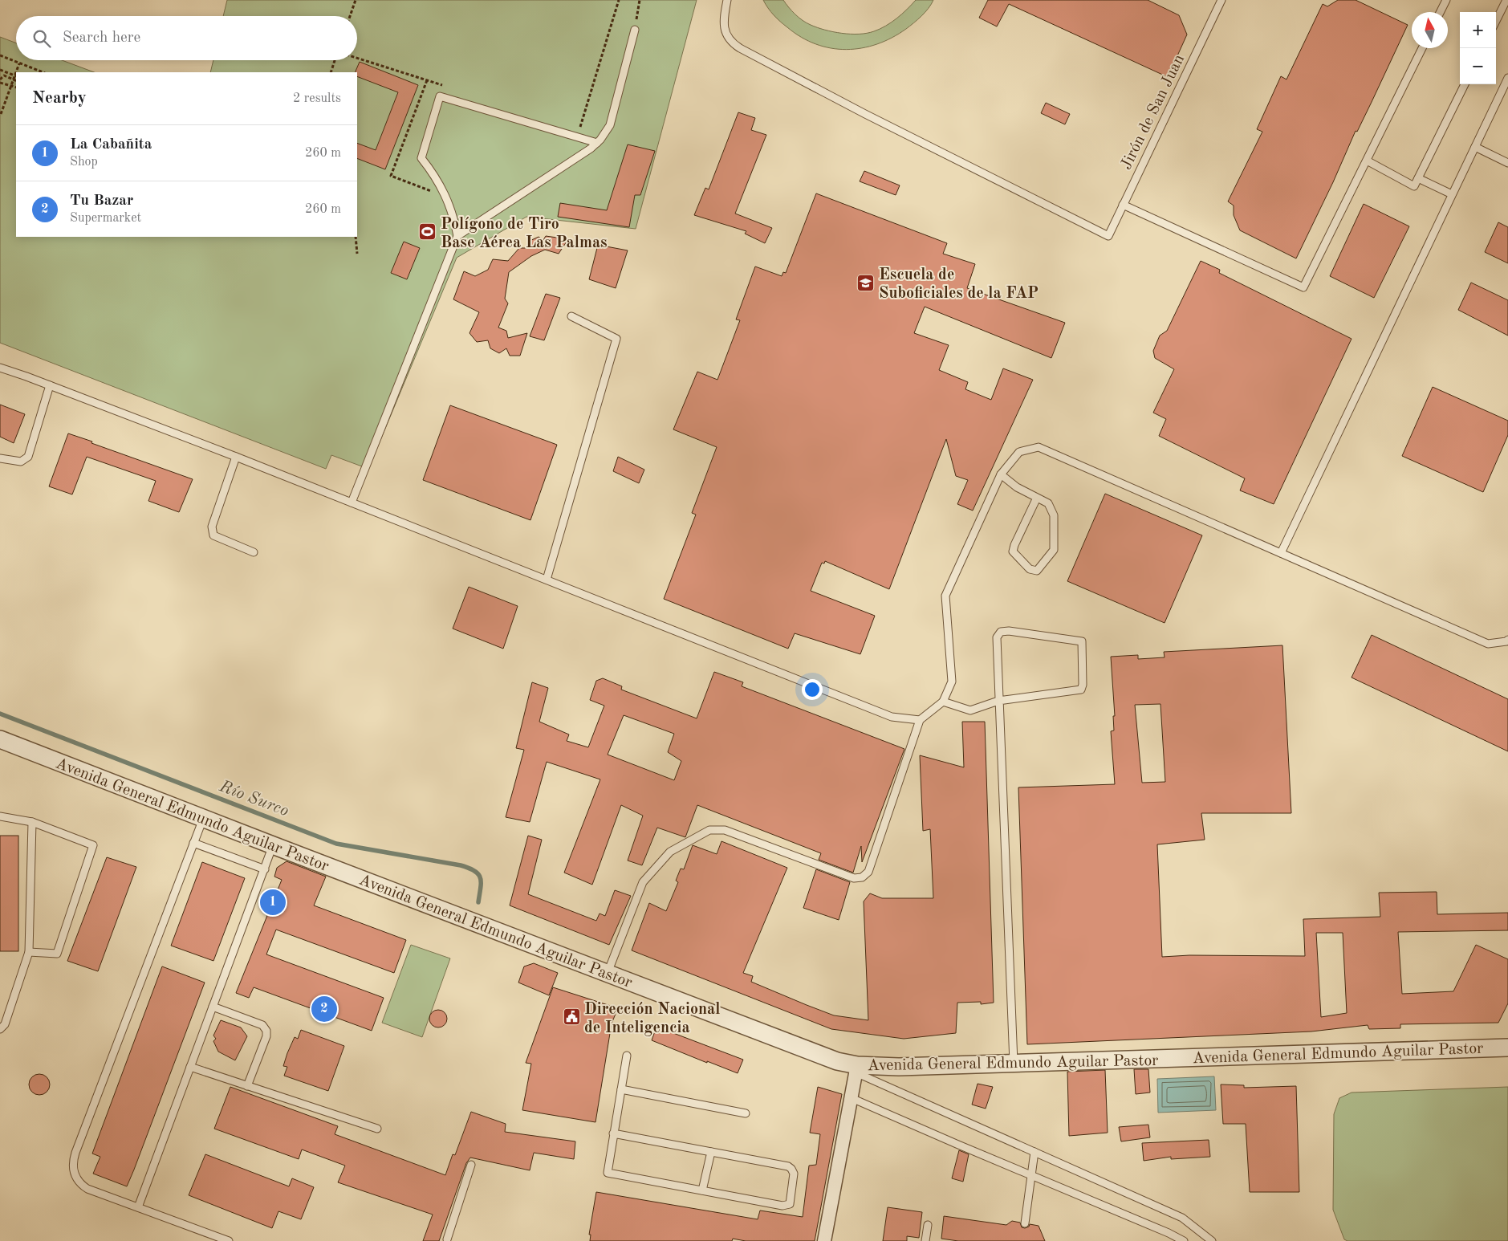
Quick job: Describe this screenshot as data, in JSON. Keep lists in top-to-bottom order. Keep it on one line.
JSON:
{"streets":{"street":["Avenida General Edmundo Aguilar Pastor"],"lane":["Jirón de San Juan"]},"water":["Río Surco"],"places":{"sports":["Polígono de Tiro Base Aérea Las Palmas"],"school or university":["Escuela de Suboficiales de la FAP"],"public building":["Dirección Nacional de Inteligencia"]},"north":"top","page":{"map_buttons":["+","−"],"search":"Search here","heading":["Nearby","2 results"],"list":[{"mark":"1","name":"La Cabañita","note":"Shop","value":"260 m"},{"mark":"2","name":"Tu Bazar","note":"Supermarket","value":"260 m"}],"pins":["1","2"]}}
